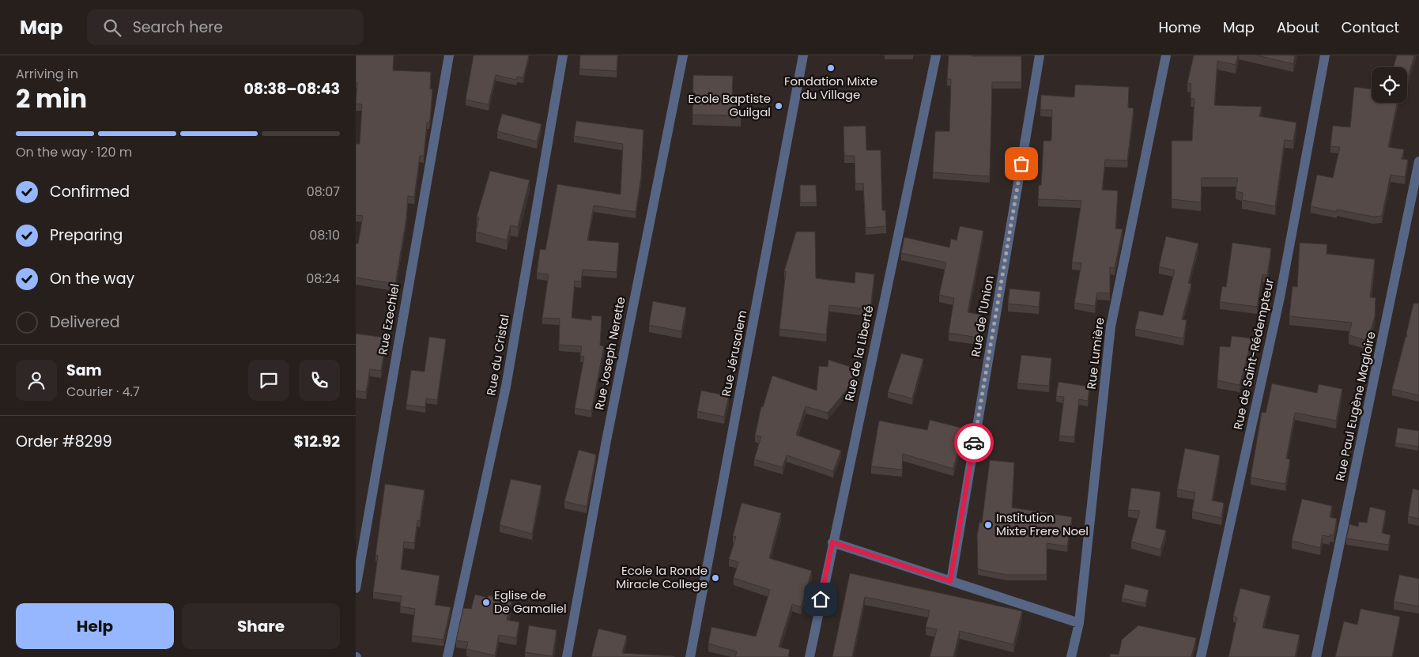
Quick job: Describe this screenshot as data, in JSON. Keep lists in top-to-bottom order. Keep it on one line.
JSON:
{"streets":{"street":["Rue de l'Union","Rue Ezechiel","Rue Joseph Nerette","Rue Jérusalem","Rue de la Liberté","Rue Lumière","Rue de Saint-Rédempteur","Rue du Cristal","Rue Paul Eugène Magloire"]},"places":["Fondation Mixte du Village","Ecole Baptiste Guilgal","Institution Mixte Frere Noel","Ecole la Ronde Miracle College","Eglise de De Gamaliel"],"page":{"header":"Map","search":"Search here","nav":["Home","Map","About","Contact"],"heading":["2 min","Arriving in","08:38–08:43"],"panel":["Sam","Courier · 4.7","Order #8299","$12.92"],"bar":"On the way · 120 m","list":[["Confirmed","08:07"],["Preparing","08:10"],["On the way","08:24"],"Delivered"],"buttons":["Help","Share"]}}
